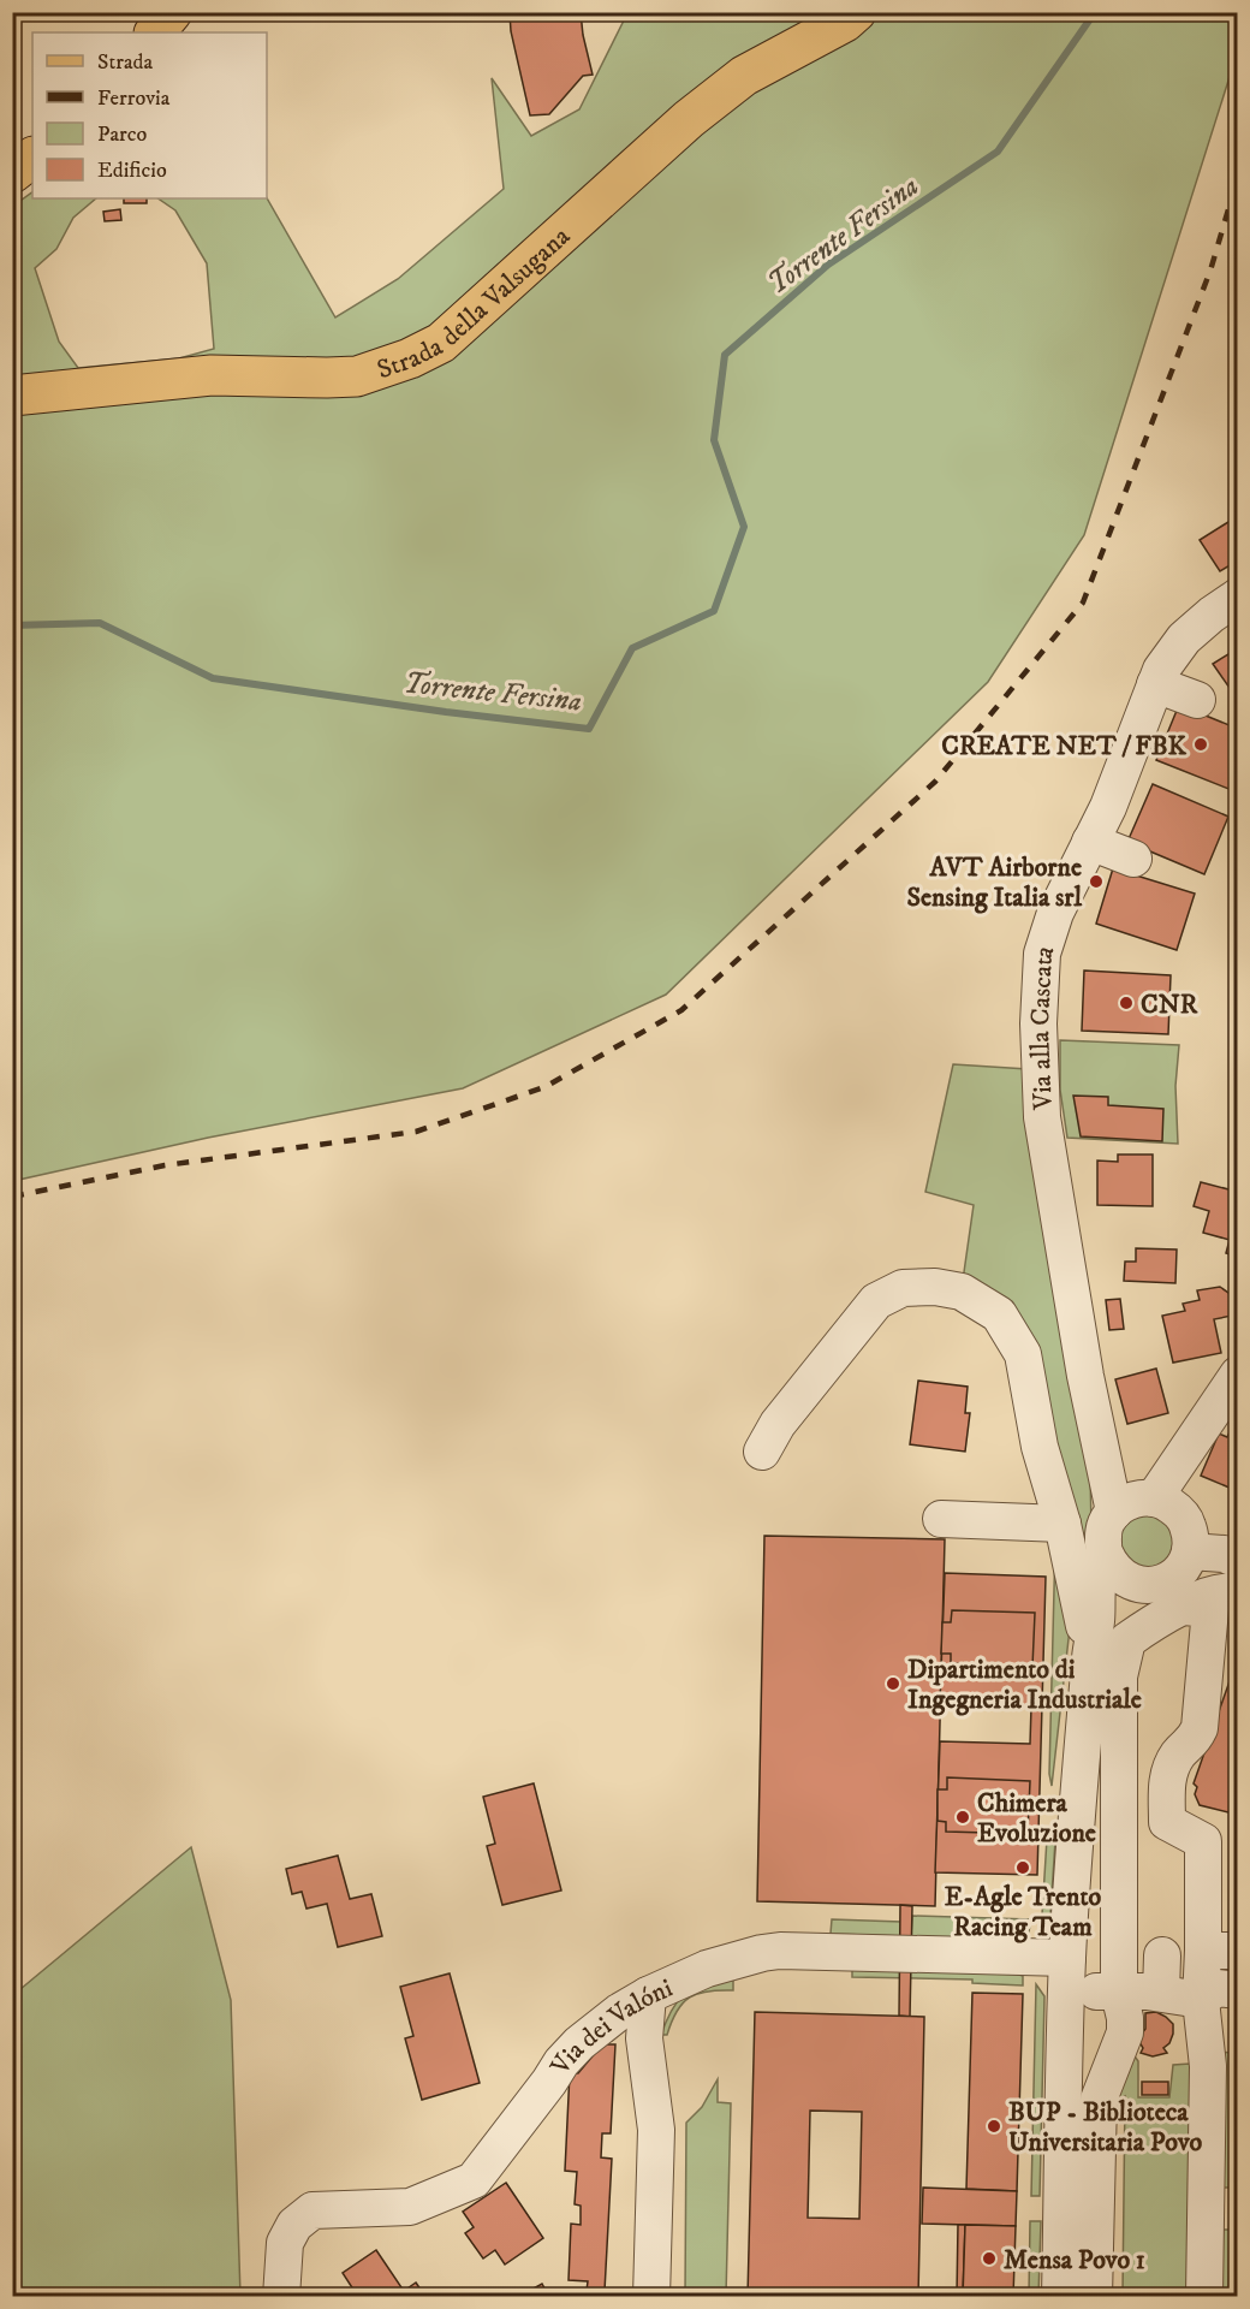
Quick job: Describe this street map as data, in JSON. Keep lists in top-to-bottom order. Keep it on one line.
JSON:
{"streets":{"main road":["Strada della Valsugana"],"street":["Via alla Cascata","Via dei Valóni"]},"water":["Torrente Fersina"],"places":["CREATE NET / FBK","AVT Airborne Sensing Italia srl","CNR","Dipartimento di Ingegneria Industriale","Chimera Evoluzione","E-Agle Trento Racing Team","BUP - Biblioteca Universitaria Povo","Mensa Povo 1"],"legend":["Strada","Ferrovia","Parco","Edificio"]}
